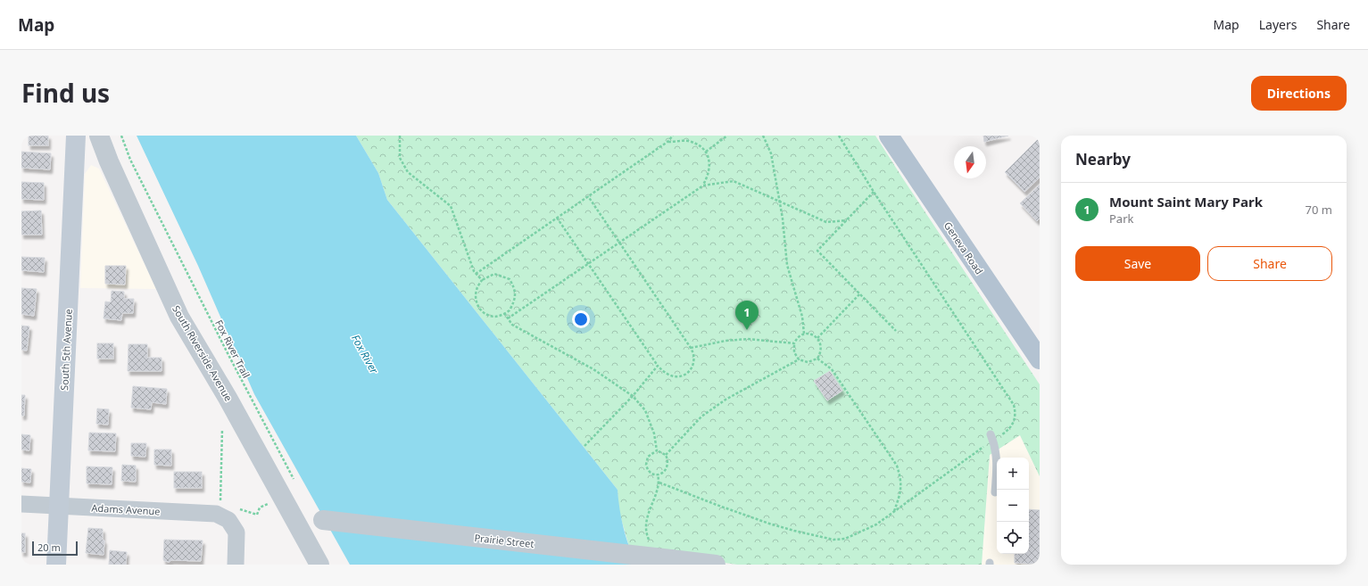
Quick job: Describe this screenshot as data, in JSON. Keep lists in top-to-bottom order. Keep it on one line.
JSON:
{"streets":{"main road":["Geneva Road","South 5th Avenue"],"street":["South Riverside Avenue","Adams Avenue","Prairie Street"],"path":["Fox River Trail"]},"crossings":[["South 5th Avenue","Adams Avenue"],["South Riverside Avenue","Prairie Street"]],"water":["Fox River"],"scale_bar":"20 m","north":"bottom","page":{"header":"Map","nav":["Map","Layers","Share"],"title":"Find us","buttons":["Directions",["Save","Share"]],"heading":"Nearby","list":[{"mark":"1","name":"Mount Saint Mary Park","note":"Park","value":"70 m"}],"pins":"1","map_buttons":["+","−"],"scale":"20 m"}}
